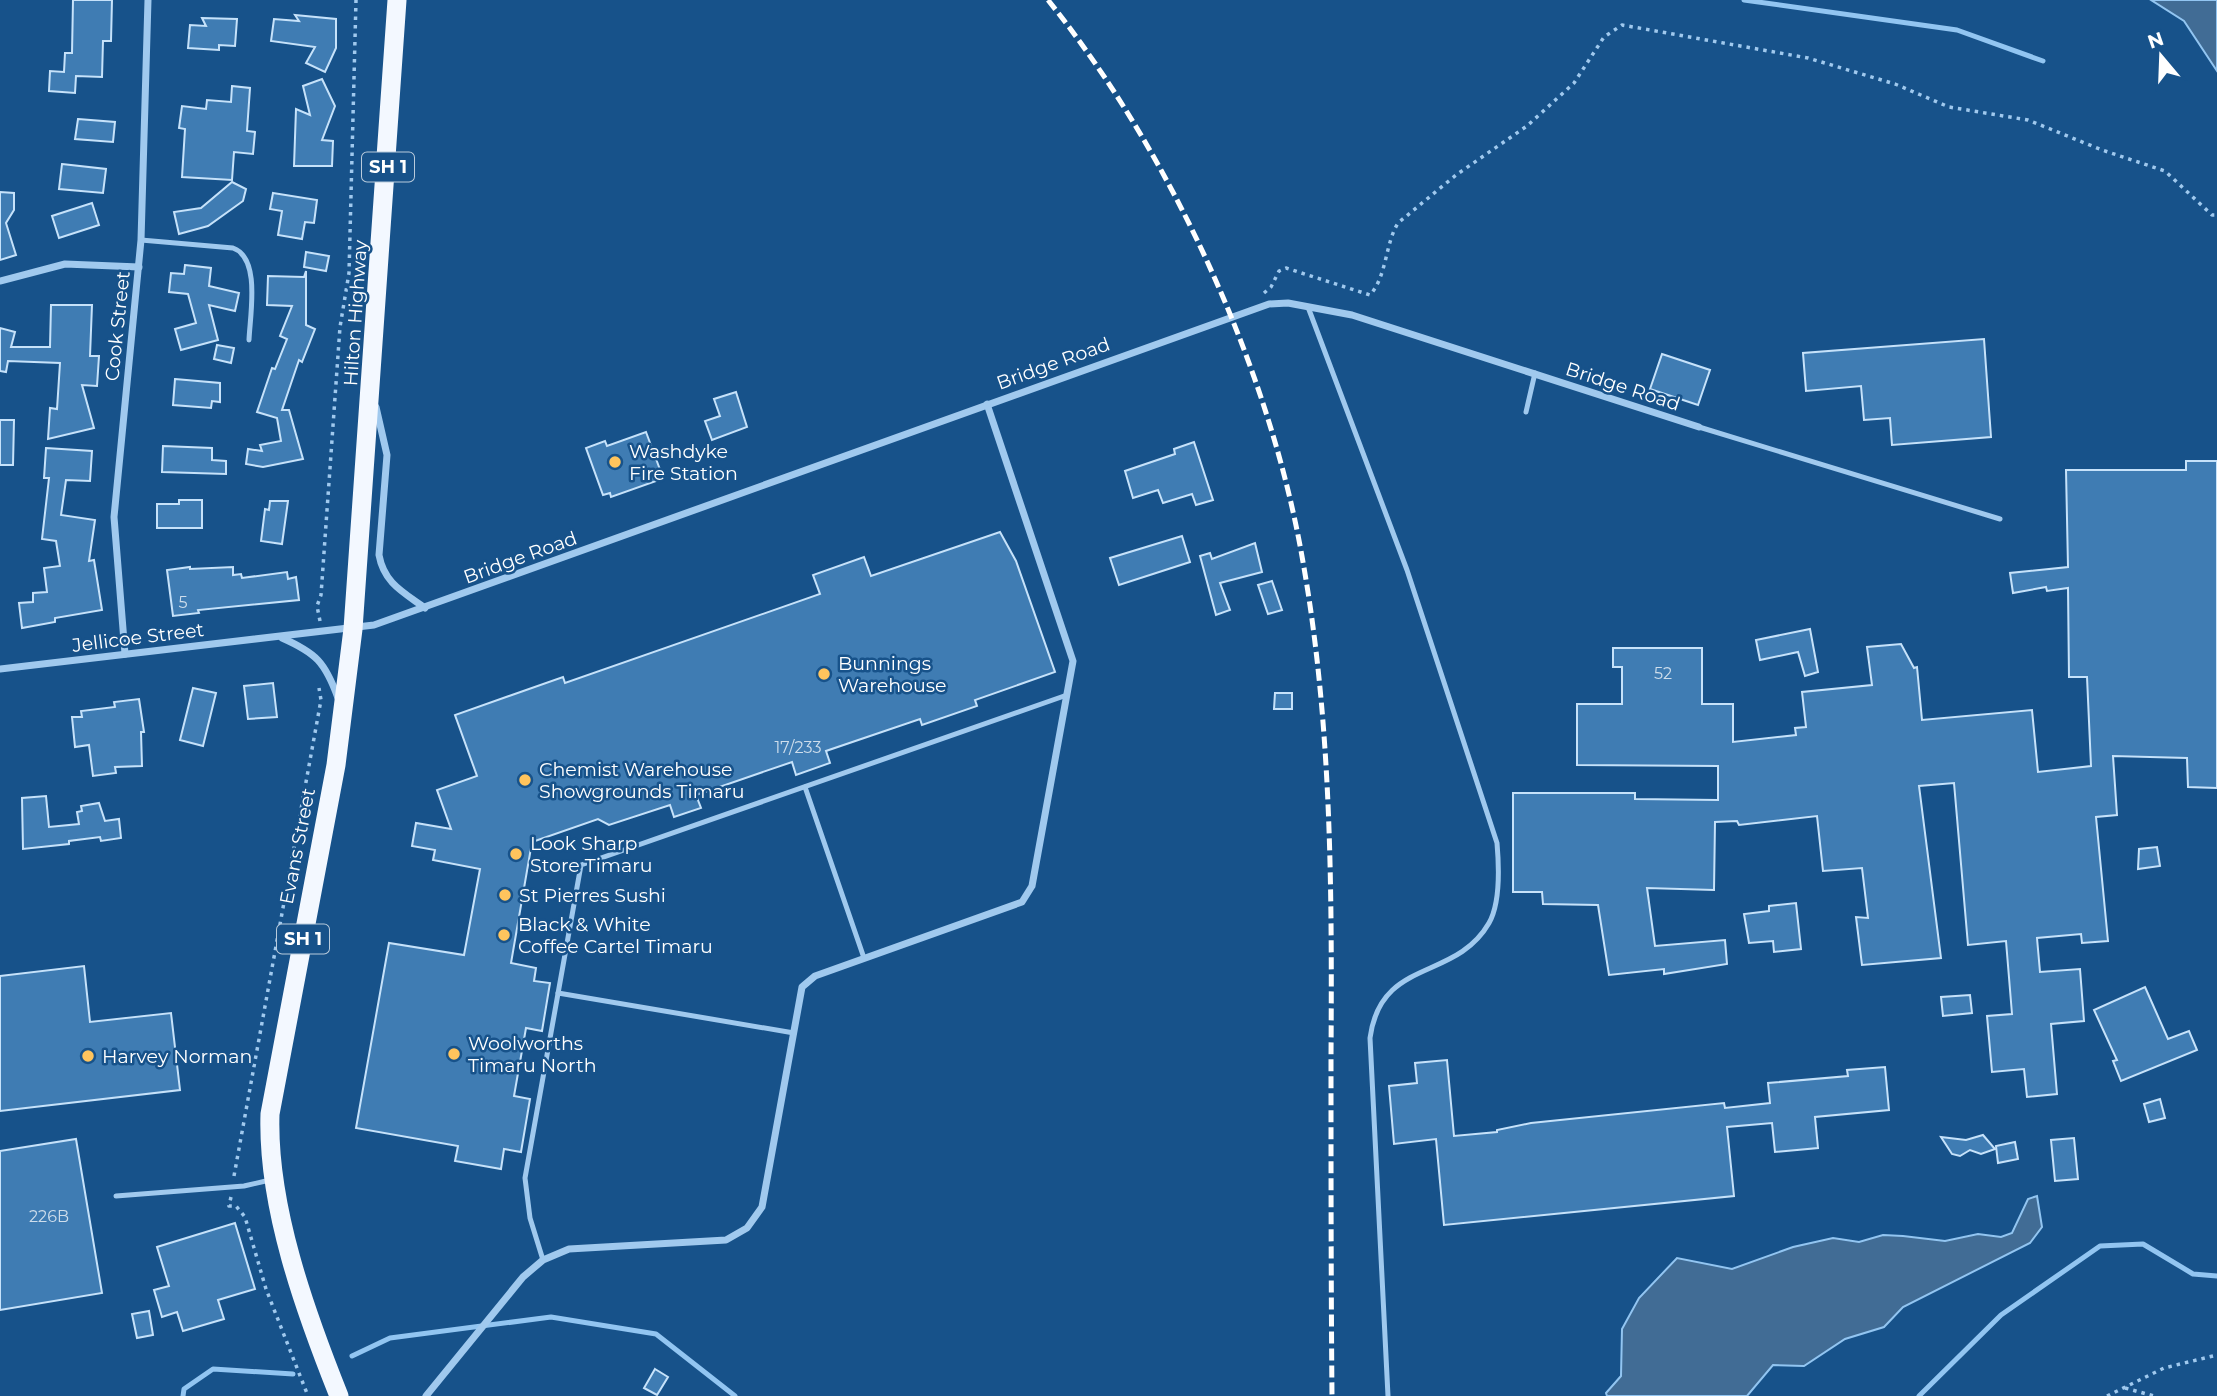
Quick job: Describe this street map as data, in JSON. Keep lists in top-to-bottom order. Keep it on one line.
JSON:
{"streets":{"highway":["SH 1","Hilton Highway","Evans Street"],"street":["Cook Street","Bridge Road","Jellicoe Street"]},"crossings":[["Hilton Highway","Bridge Road"],["Hilton Highway","Jellicoe Street"],["Hilton Highway","Evans Street"],["Cook Street","Jellicoe Street"],["Bridge Road","Jellicoe Street"],["Bridge Road","Evans Street"],["Jellicoe Street","Evans Street"]],"places":["Washdyke Fire Station","Bunnings Warehouse","Chemist Warehouse Showgrounds Timaru","Look Sharp Store Timaru","St Pierres Sushi","Black & White Coffee Cartel Timaru","Woolworths Timaru North","Harvey Norman"],"house_numbers":["5","52","17/233","226B"],"north":"top"}
